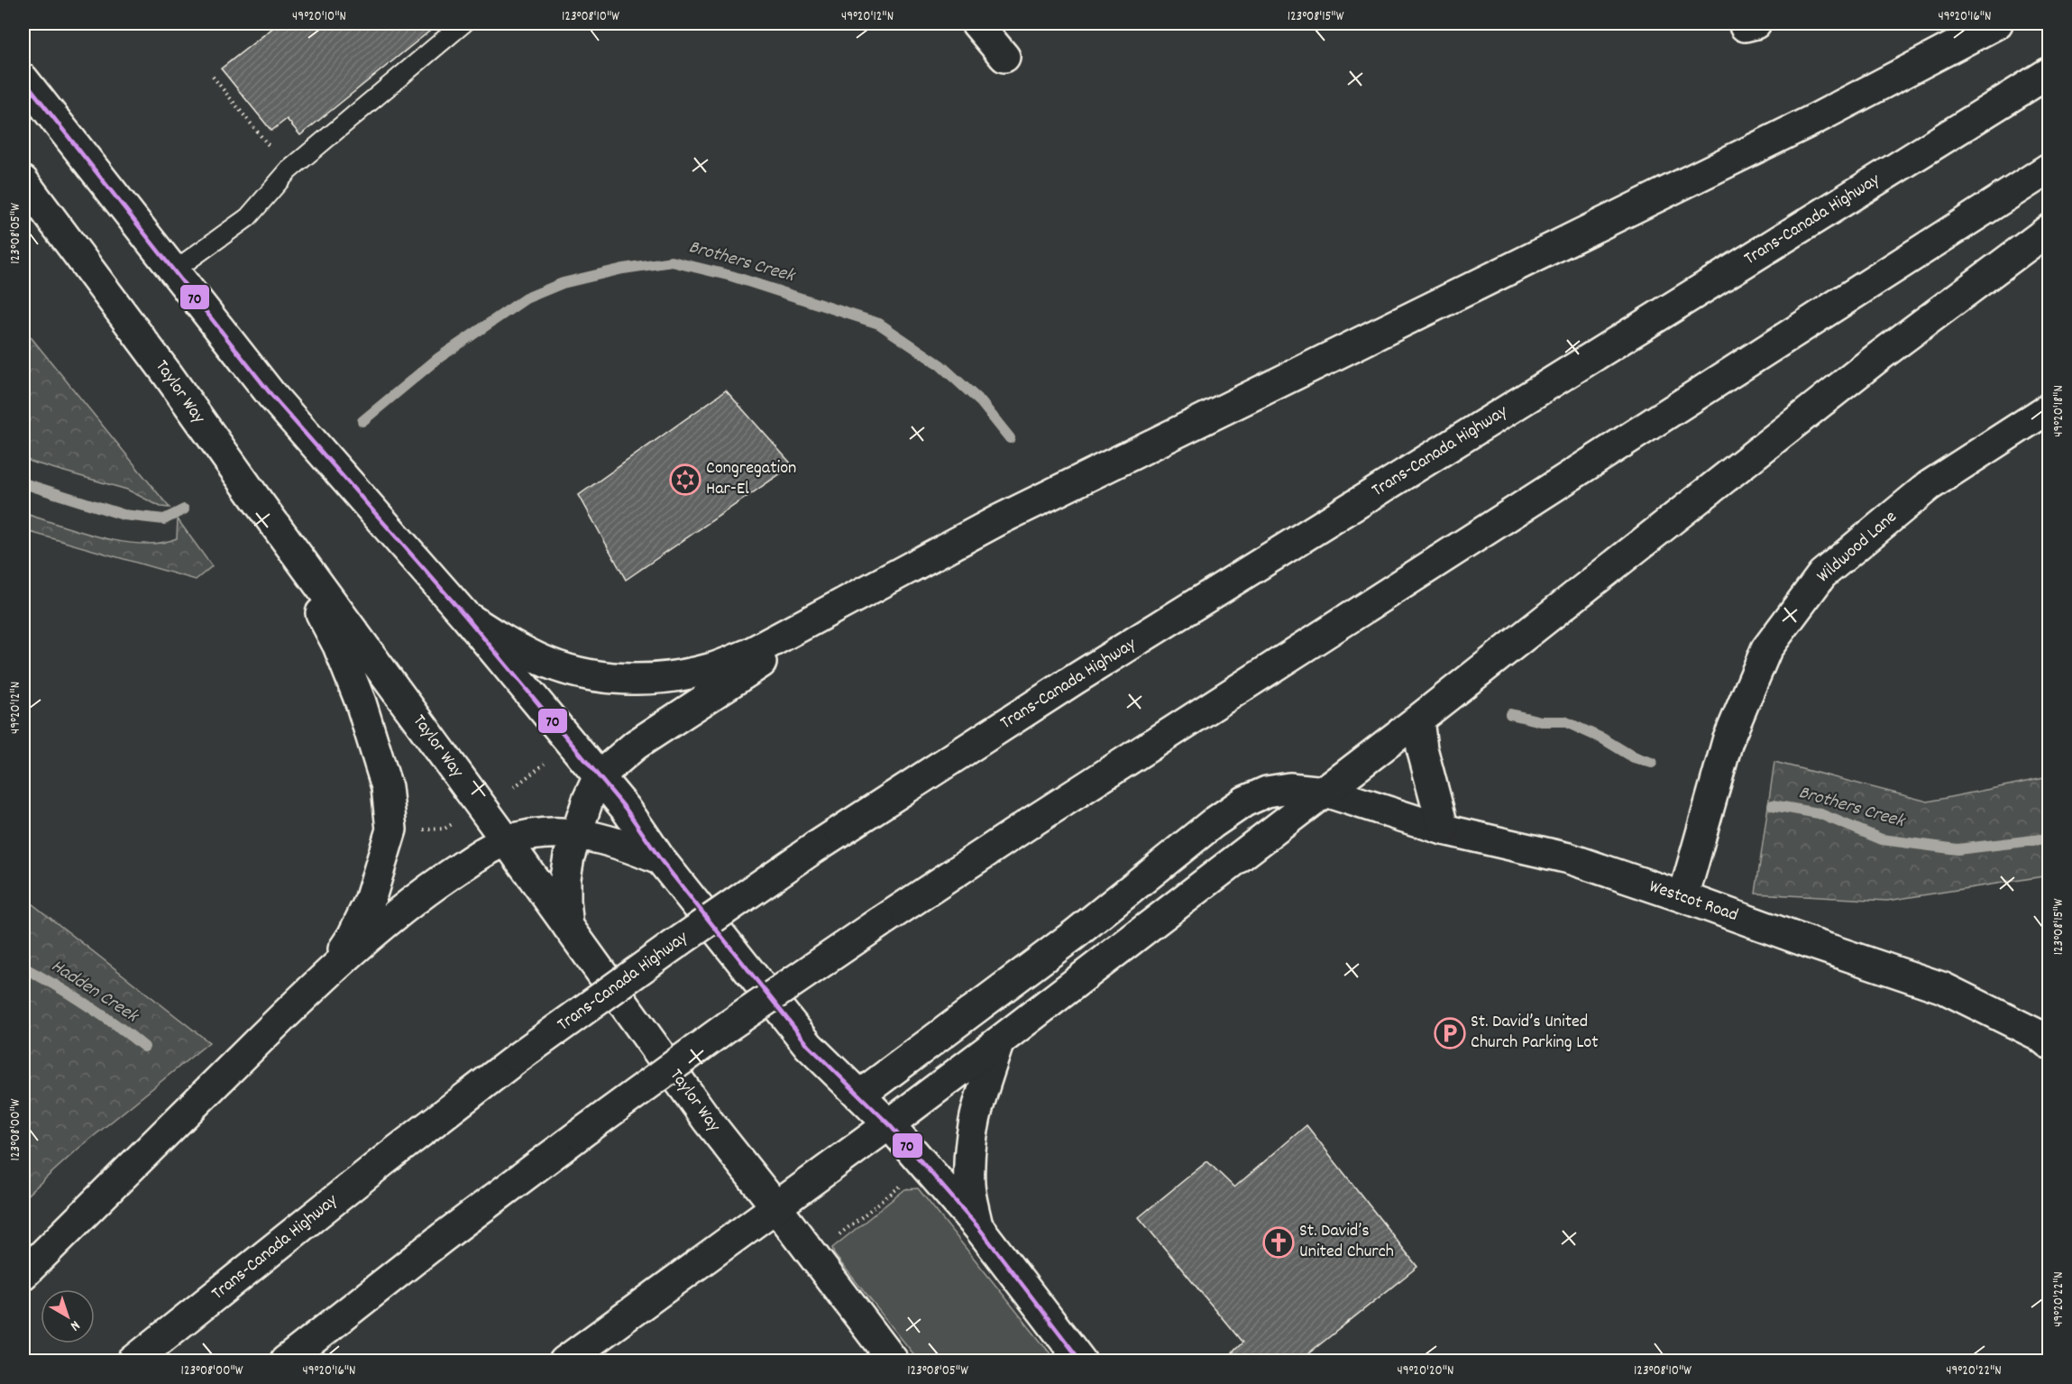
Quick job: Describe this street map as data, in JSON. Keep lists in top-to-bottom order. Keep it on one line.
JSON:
{"streets":{"main road":["Trans-Canada Highway","Taylor Way","Wildwood Lane","Westcot Road"]},"crossings":[["Wildwood Lane","Westcot Road"]],"water":["Brothers Creek","Hadden Creek"],"places":{"synagogue":["Congregation Har-El"],"parking":["St. David’s United Church Parking Lot"],"church":["St. David’s United Church"]},"lines":["transit line 70"],"north":"bottom right","coordinates":["49°20'10\"N","123°08'10\"W","49°20'12\"N","123°08'15\"W","49°20'16\"N","123°08'05\"W","49°20'18\"N","123°08'00\"W","49°20'22\"N","49°20'20\"N"]}
